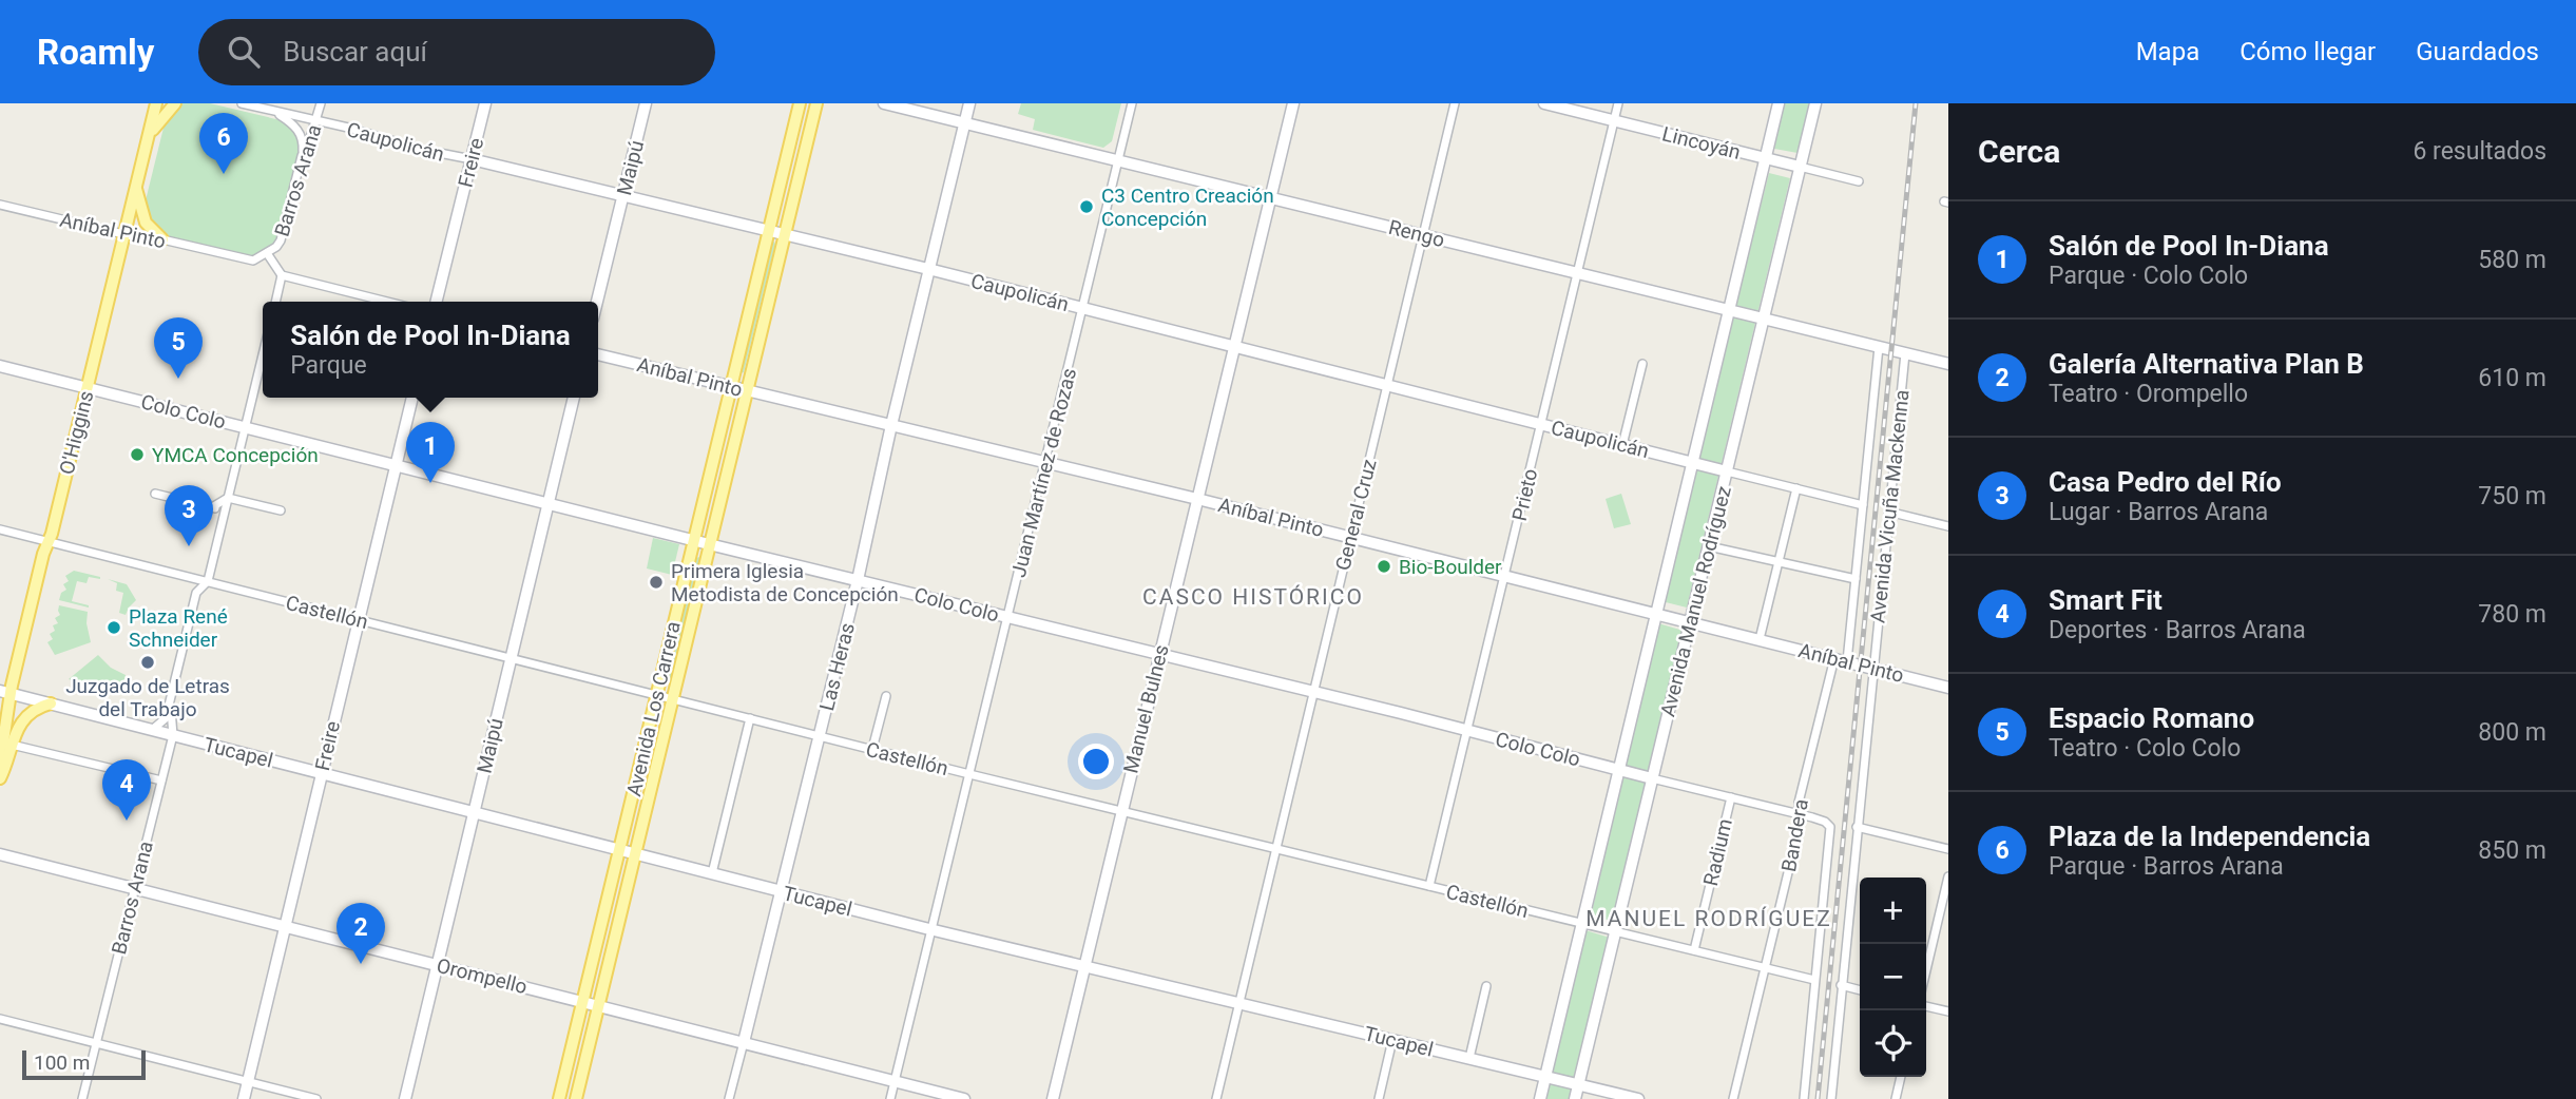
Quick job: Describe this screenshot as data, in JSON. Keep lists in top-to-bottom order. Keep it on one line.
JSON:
{"streets":{"main road":["Caupolicán","Lincoyán","Freire","Maipú","Aníbal Pinto","Rengo","Colo Colo","O'Higgins","Avenida Manuel Rodríguez","Las Heras","Avenida Los Carrera","Manuel Bulnes","Tucapel","Orompello"],"street":["Barros Arana","Juan Martínez de Rozas","Prieto","Avenida Vicuña Mackenna","General Cruz","Castellón","Bandera","Radium"]},"crossings":[["Caupolicán","Freire"],["Caupolicán","Maipú"],["Caupolicán","Barros Arana"],["Caupolicán","Juan Martínez de Rozas"],["Caupolicán","Prieto"],["Caupolicán","Avenida Vicuña Mackenna"],["Caupolicán","General Cruz"],["Caupolicán","Avenida Manuel Rodríguez"],["Caupolicán","Las Heras"],["Caupolicán","Avenida Los Carrera"],["Caupolicán","Manuel Bulnes"],["Lincoyán","Prieto"],["Lincoyán","Avenida Manuel Rodríguez"],["Freire","Colo Colo"],["Freire","Castellón"],["Freire","Tucapel"],["Freire","Orompello"],["Maipú","Colo Colo"],["Maipú","Castellón"],["Maipú","Tucapel"],["Maipú","Orompello"],["Barros Arana","Aníbal Pinto"],["Barros Arana","Tucapel"],["Barros Arana","Orompello"],["Aníbal Pinto","O'Higgins"],["Aníbal Pinto","Juan Martínez de Rozas"],["Aníbal Pinto","Prieto"],["Aníbal Pinto","Avenida Vicuña Mackenna"],["Aníbal Pinto","General Cruz"],["Aníbal Pinto","Avenida Manuel Rodríguez"],["Aníbal Pinto","Las Heras"],["Aníbal Pinto","Avenida Los Carrera"],["Aníbal Pinto","Manuel Bulnes"],["Aníbal Pinto","Bandera"],["Rengo","Juan Martínez de Rozas"],["Rengo","Prieto"],["Rengo","Avenida Vicuña Mackenna"],["Rengo","General Cruz"],["Rengo","Avenida Manuel Rodríguez"],["Rengo","Las Heras"],["Rengo","Manuel Bulnes"],["Colo Colo","O'Higgins"],["Colo Colo","Juan Martínez de Rozas"],["Colo Colo","Prieto"],["Colo Colo","General Cruz"],["Colo Colo","Avenida Manuel Rodríguez"],["Colo Colo","Castellón"],["Colo Colo","Las Heras"],["Colo Colo","Avenida Los Carrera"],["Colo Colo","Manuel Bulnes"],["Colo Colo","Bandera"],["Colo Colo","Radium"],["O'Higgins","Castellón"],["O'Higgins","Tucapel"],["Juan Martínez de Rozas","Castellón"],["Juan Martínez de Rozas","Tucapel"],["Juan Martínez de Rozas","Orompello"],["Prieto","Castellón"],["General Cruz","Castellón"],["General Cruz","Tucapel"],["Avenida Manuel Rodríguez","Castellón"],["Avenida Manuel Rodríguez","Tucapel"],["Castellón","Las Heras"],["Castellón","Avenida Los Carrera"],["Castellón","Manuel Bulnes"],["Castellón","Bandera"],["Castellón","Radium"],["Las Heras","Tucapel"],["Las Heras","Orompello"],["Avenida Los Carrera","Tucapel"],["Avenida Los Carrera","Orompello"],["Manuel Bulnes","Tucapel"]],"districts":["CASCO HISTÓRICO","MANUEL RODRÍGUEZ"],"places":["C3 Centro Creación Concepción","YMCA Concepción","Bio-Boulder","Primera Iglesia Metodista de Concepción","Plaza René Schneider","Juzgado de Letras del Trabajo"],"scale_bar":"100 m","page":{"header":"Roamly","search":"Buscar aquí","nav":["Mapa","Cómo llegar","Guardados"],"heading":["Cerca","6 resultados"],"pins":["6","5","1","3","4","2"],"list":[{"mark":"1","name":"Salón de Pool In-Diana","note":"Parque · Colo Colo","value":"580 m"},{"mark":"2","name":"Galería Alternativa Plan B","note":"Teatro · Orompello","value":"610 m"},{"mark":"3","name":"Casa Pedro del Río","note":"Lugar · Barros Arana","value":"750 m"},{"mark":"4","name":"Smart Fit","note":"Deportes · Barros Arana","value":"780 m"},{"mark":"5","name":"Espacio Romano","note":"Teatro · Colo Colo","value":"800 m"},{"mark":"6","name":"Plaza de la Independencia","note":"Parque · Barros Arana","value":"850 m"}],"popup":["Salón de Pool In-Diana","Parque"],"map_buttons":["+","−"],"scale":"100 m"}}
